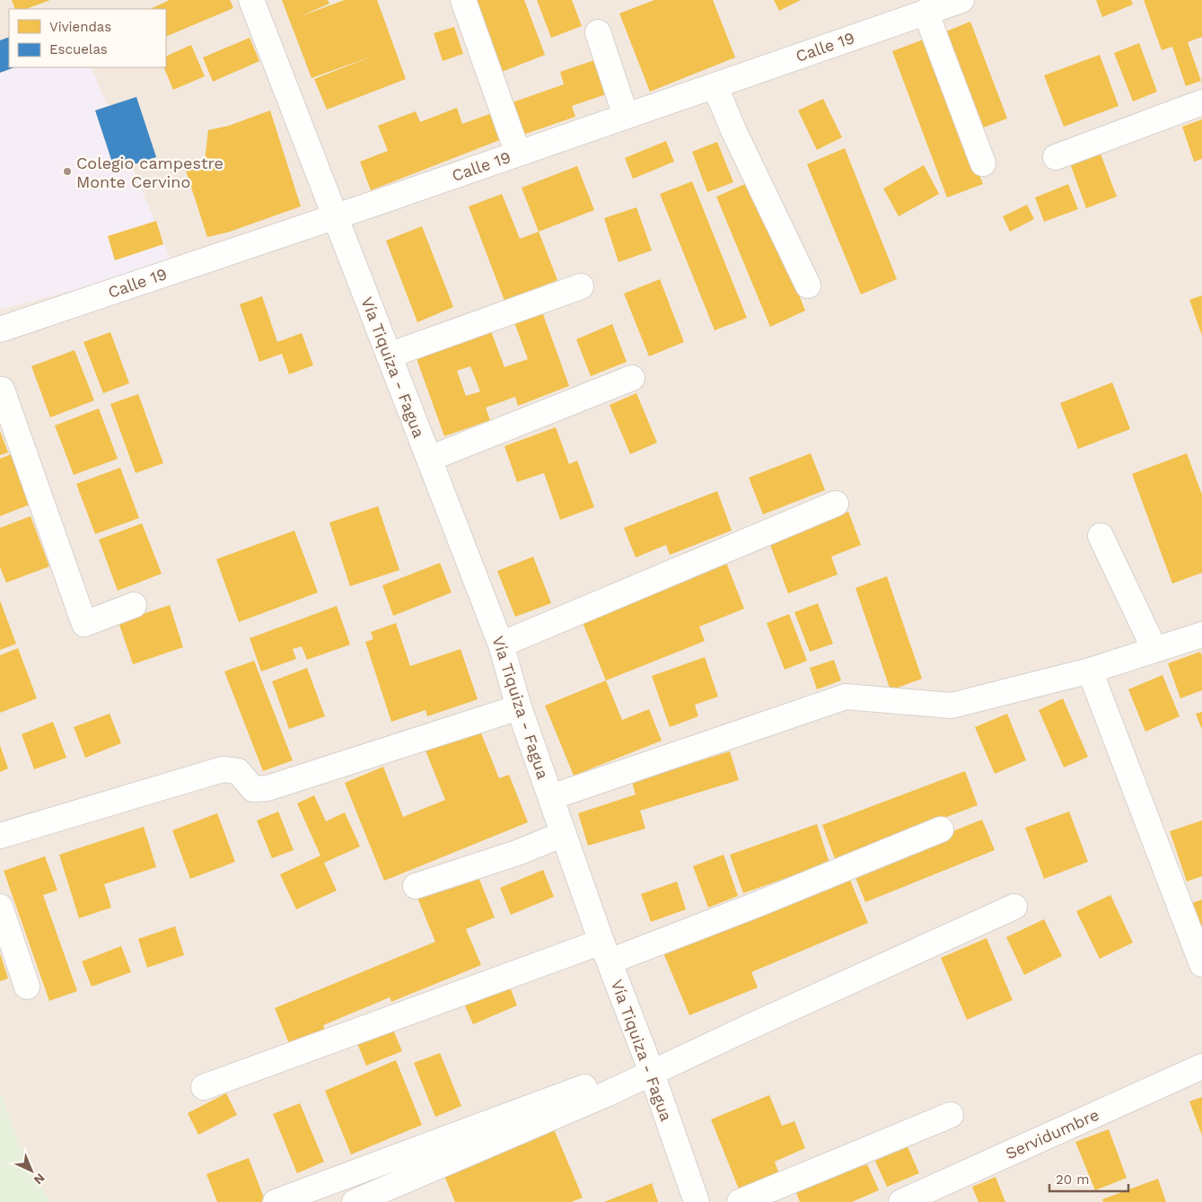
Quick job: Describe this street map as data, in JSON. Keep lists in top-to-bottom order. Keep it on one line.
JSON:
{"streets":{"street":["Calle 19","Vía Tiquiza - Fagua","Servidumbre"]},"crossings":[["Calle 19","Vía Tiquiza - Fagua"]],"places":["Colegio campestre Monte Cervino"],"legend":["Viviendas","Escuelas"],"scale_bar":"20 m","north":"bottom right"}
